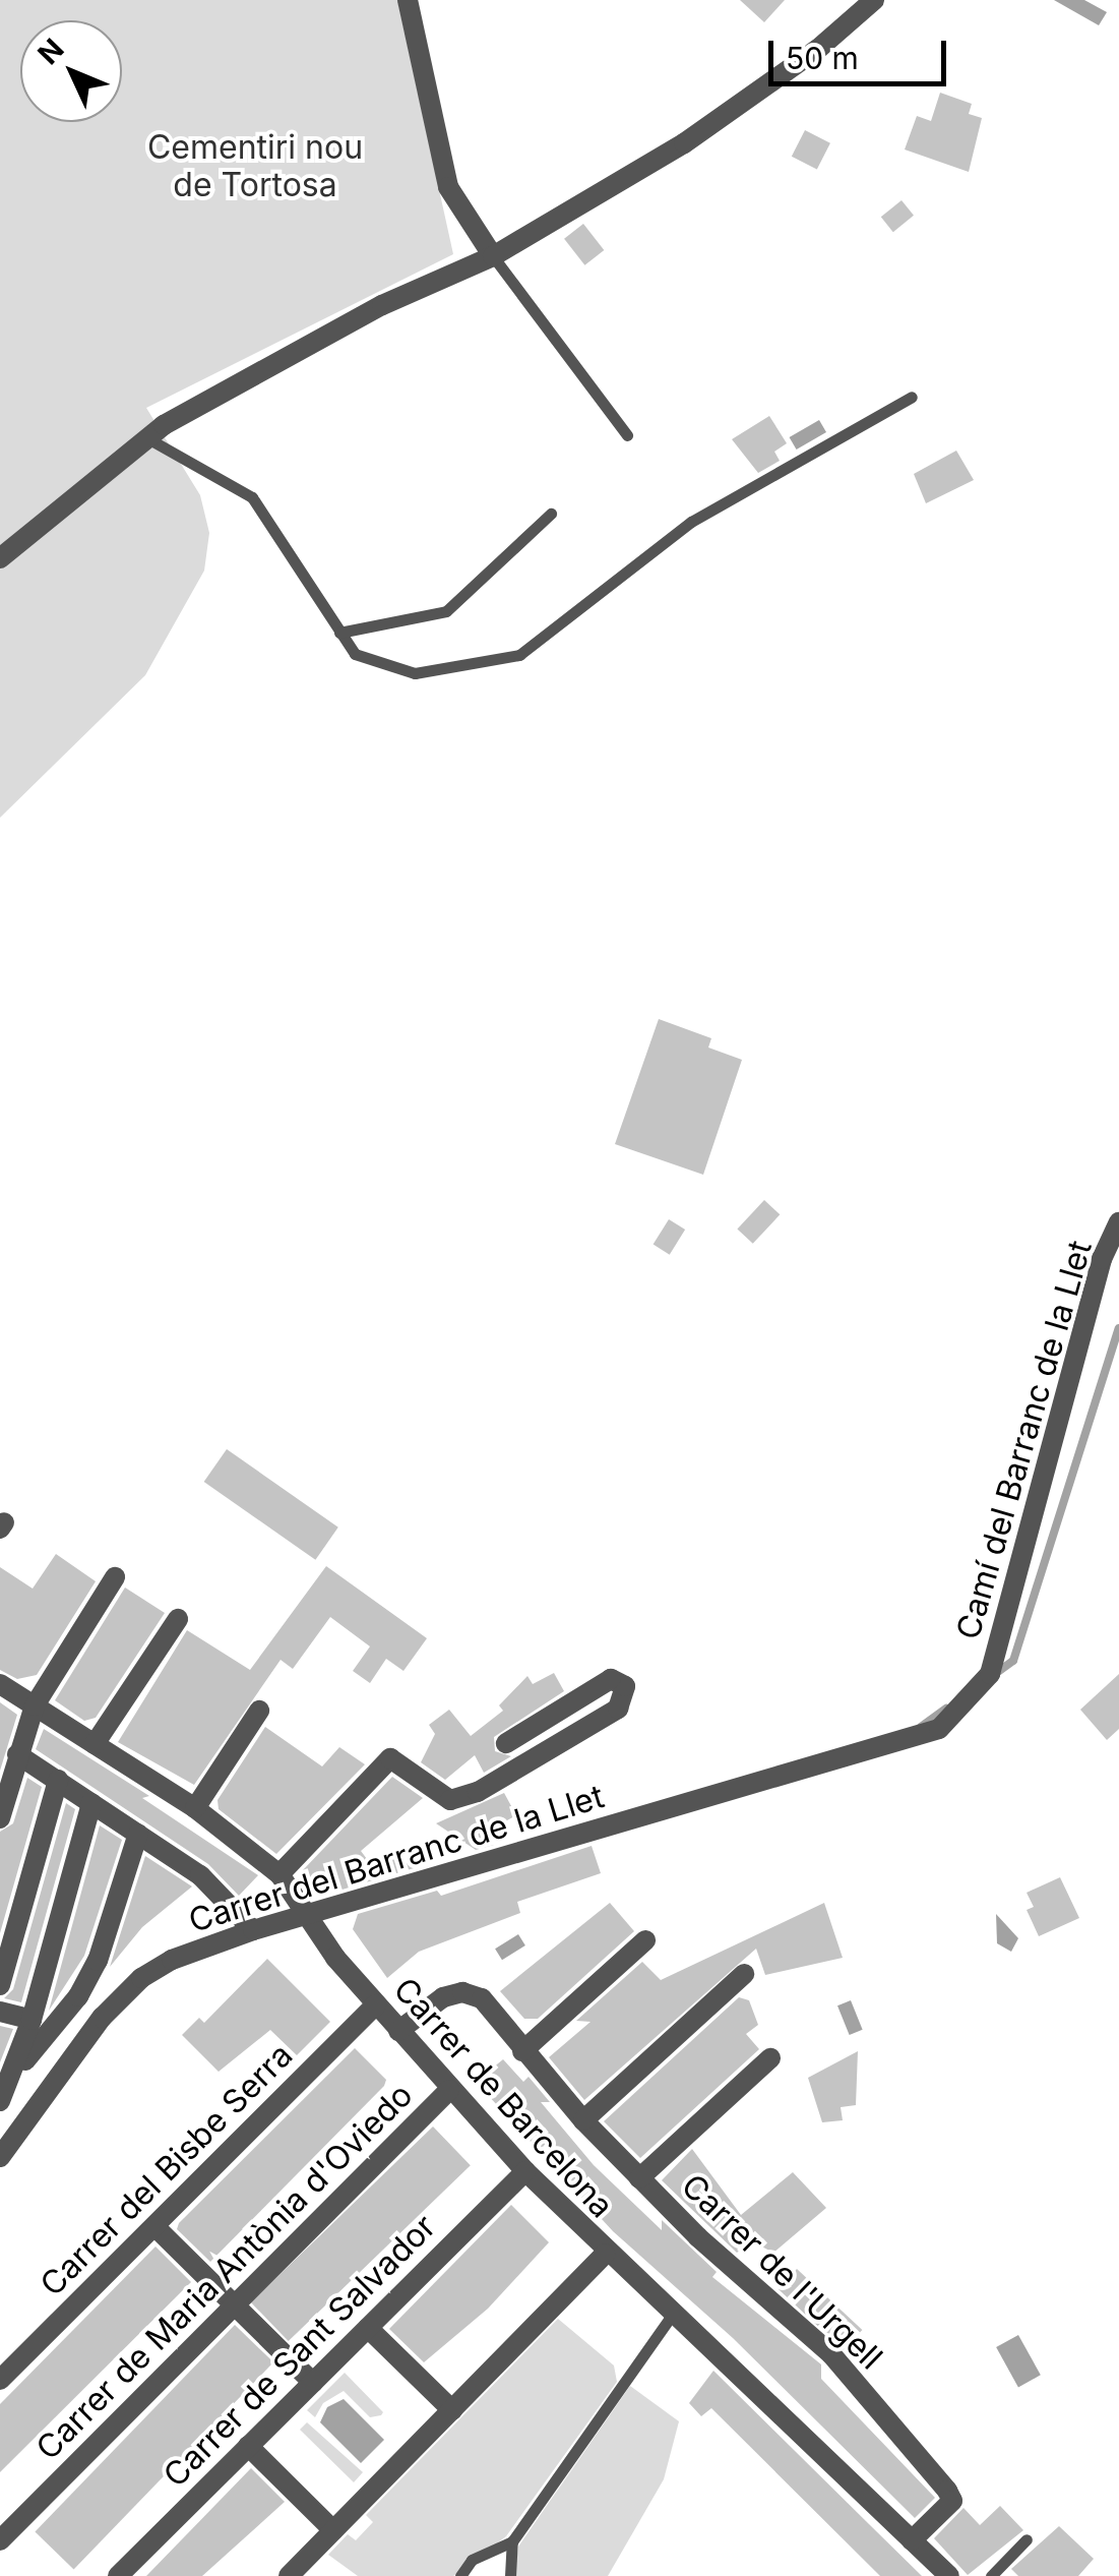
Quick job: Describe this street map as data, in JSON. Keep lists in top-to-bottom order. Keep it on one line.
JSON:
{"streets":{"street":["Camí del Barranc de la Llet","Carrer del Barranc de la Llet","Carrer de Barcelona","Carrer del Bisbe Serra","Carrer de Maria Antònia d'Oviedo","Carrer de l'Urgell","Carrer de Sant Salvador"]},"crossings":[["Camí del Barranc de la Llet","Carrer del Barranc de la Llet"],["Carrer del Barranc de la Llet","Carrer de Barcelona"],["Carrer de Barcelona","Carrer del Bisbe Serra"],["Carrer de Barcelona","Carrer de Maria Antònia d'Oviedo"],["Carrer de Barcelona","Carrer de l'Urgell"],["Carrer de Barcelona","Carrer de Sant Salvador"]],"parks":["Cementiri nou de Tortosa"],"scale_bar":"50 m","north":"top left"}
